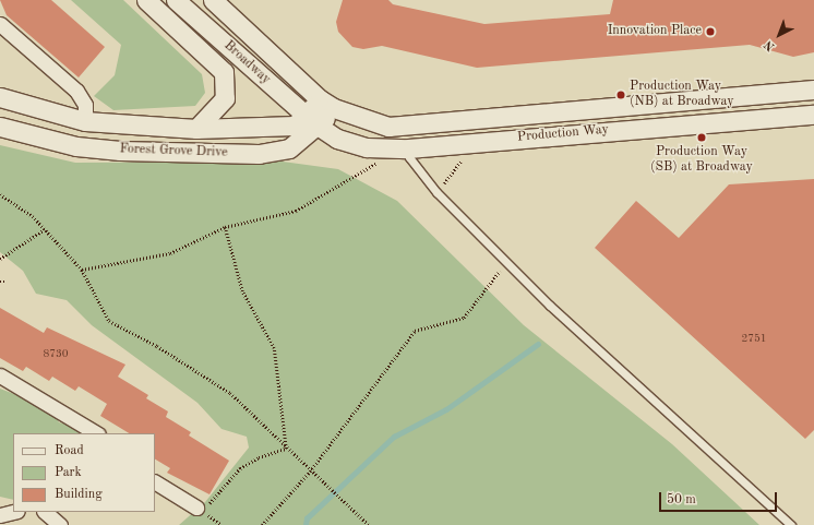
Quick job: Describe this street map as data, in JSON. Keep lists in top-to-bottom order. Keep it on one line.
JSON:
{"streets":{"street":["Broadway","Production Way","Forest Grove Drive"]},"crossings":[["Broadway","Production Way"],["Broadway","Forest Grove Drive"],["Production Way","Forest Grove Drive"]],"places":["Innovation Place","Production Way (NB) at Broadway","Production Way (SB) at Broadway"],"house_numbers":["2751","8730"],"legend":["Road","Park","Building"],"scale_bar":"50 m","north":"bottom left"}
